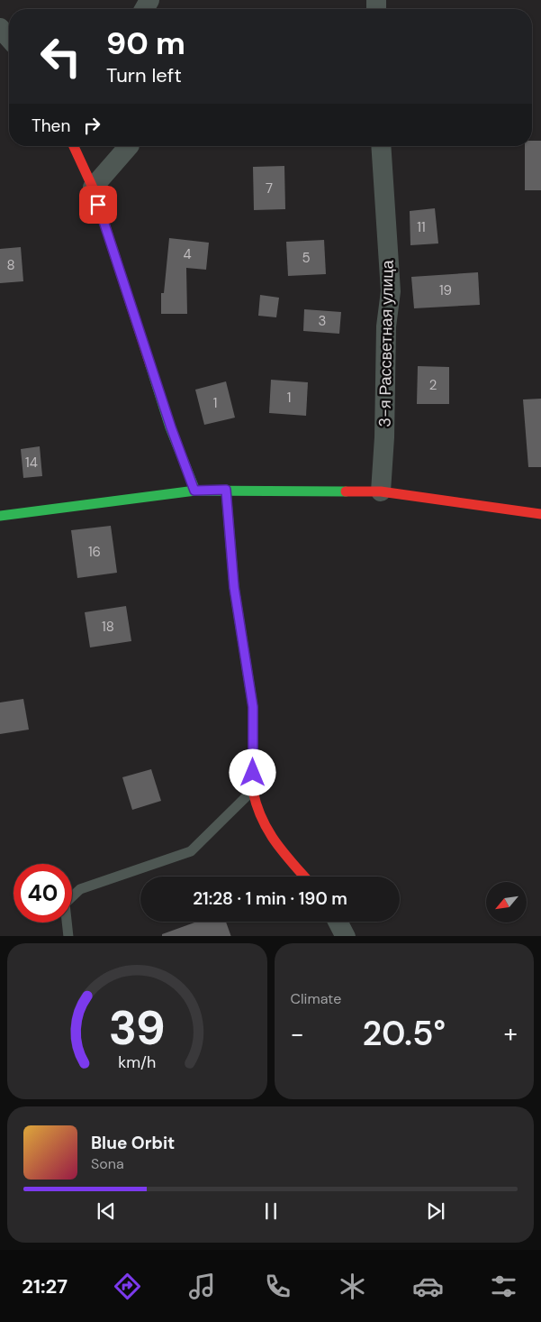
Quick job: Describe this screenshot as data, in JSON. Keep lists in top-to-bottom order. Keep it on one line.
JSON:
{"streets":{"street":["3-я Рассветная улица"]},"house_numbers":["7","11","4","5","8","19","3","2","1","1","14","16","18"],"north":"bottom left","page":{"turn":["90 m","Turn left"],"then":"Then","limit":"40","trip":"21:28 · 1 min · 190 m","tile":"Climate","heat":["−","20.5°","+"],"song":["Blue Orbit","Sona"],"tabs":"21:27","gauge":["39","km/h"]}}
